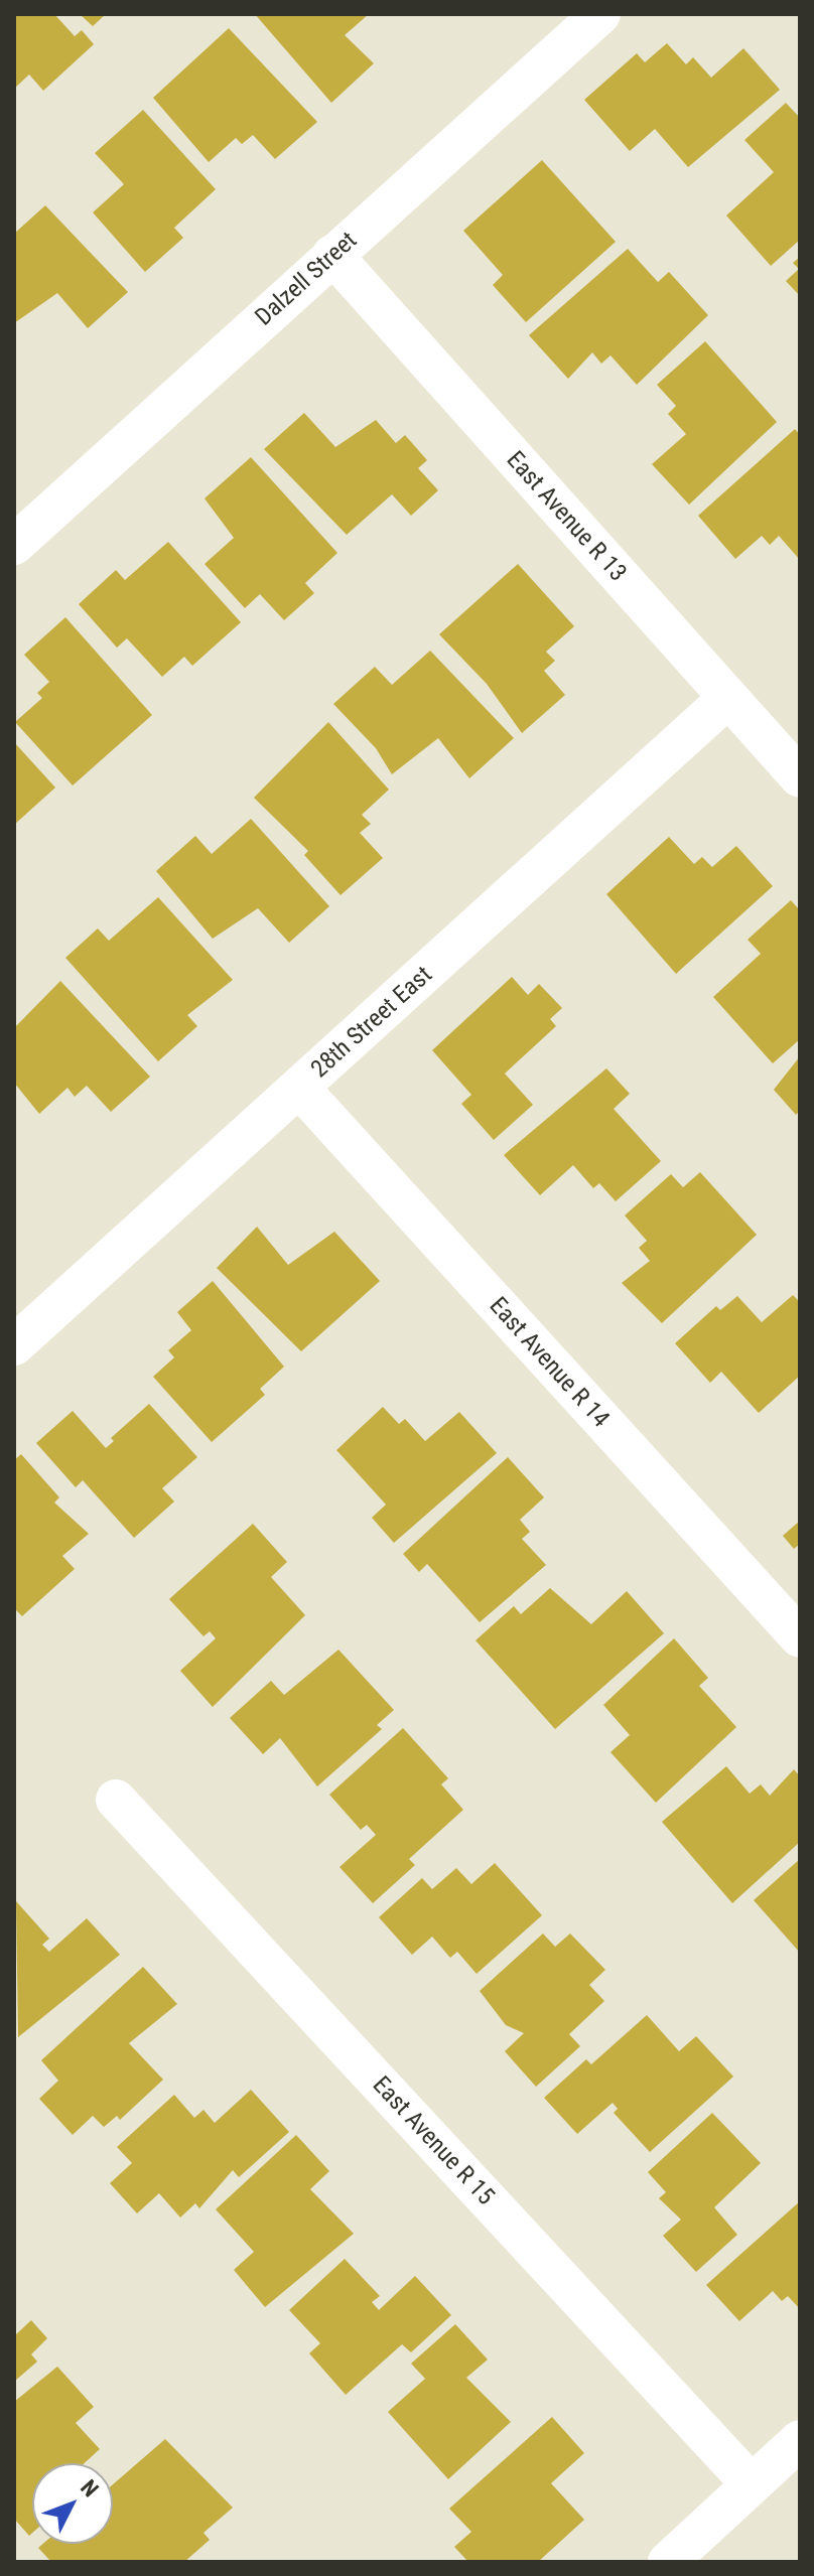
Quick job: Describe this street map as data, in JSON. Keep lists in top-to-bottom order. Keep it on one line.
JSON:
{"streets":{"street":["Dalzell Street","East Avenue R 13","28th Street East","East Avenue R 14","East Avenue R 15"]},"crossings":[["Dalzell Street","East Avenue R 13"],["East Avenue R 13","28th Street East"],["28th Street East","East Avenue R 14"]],"north":"top right"}
